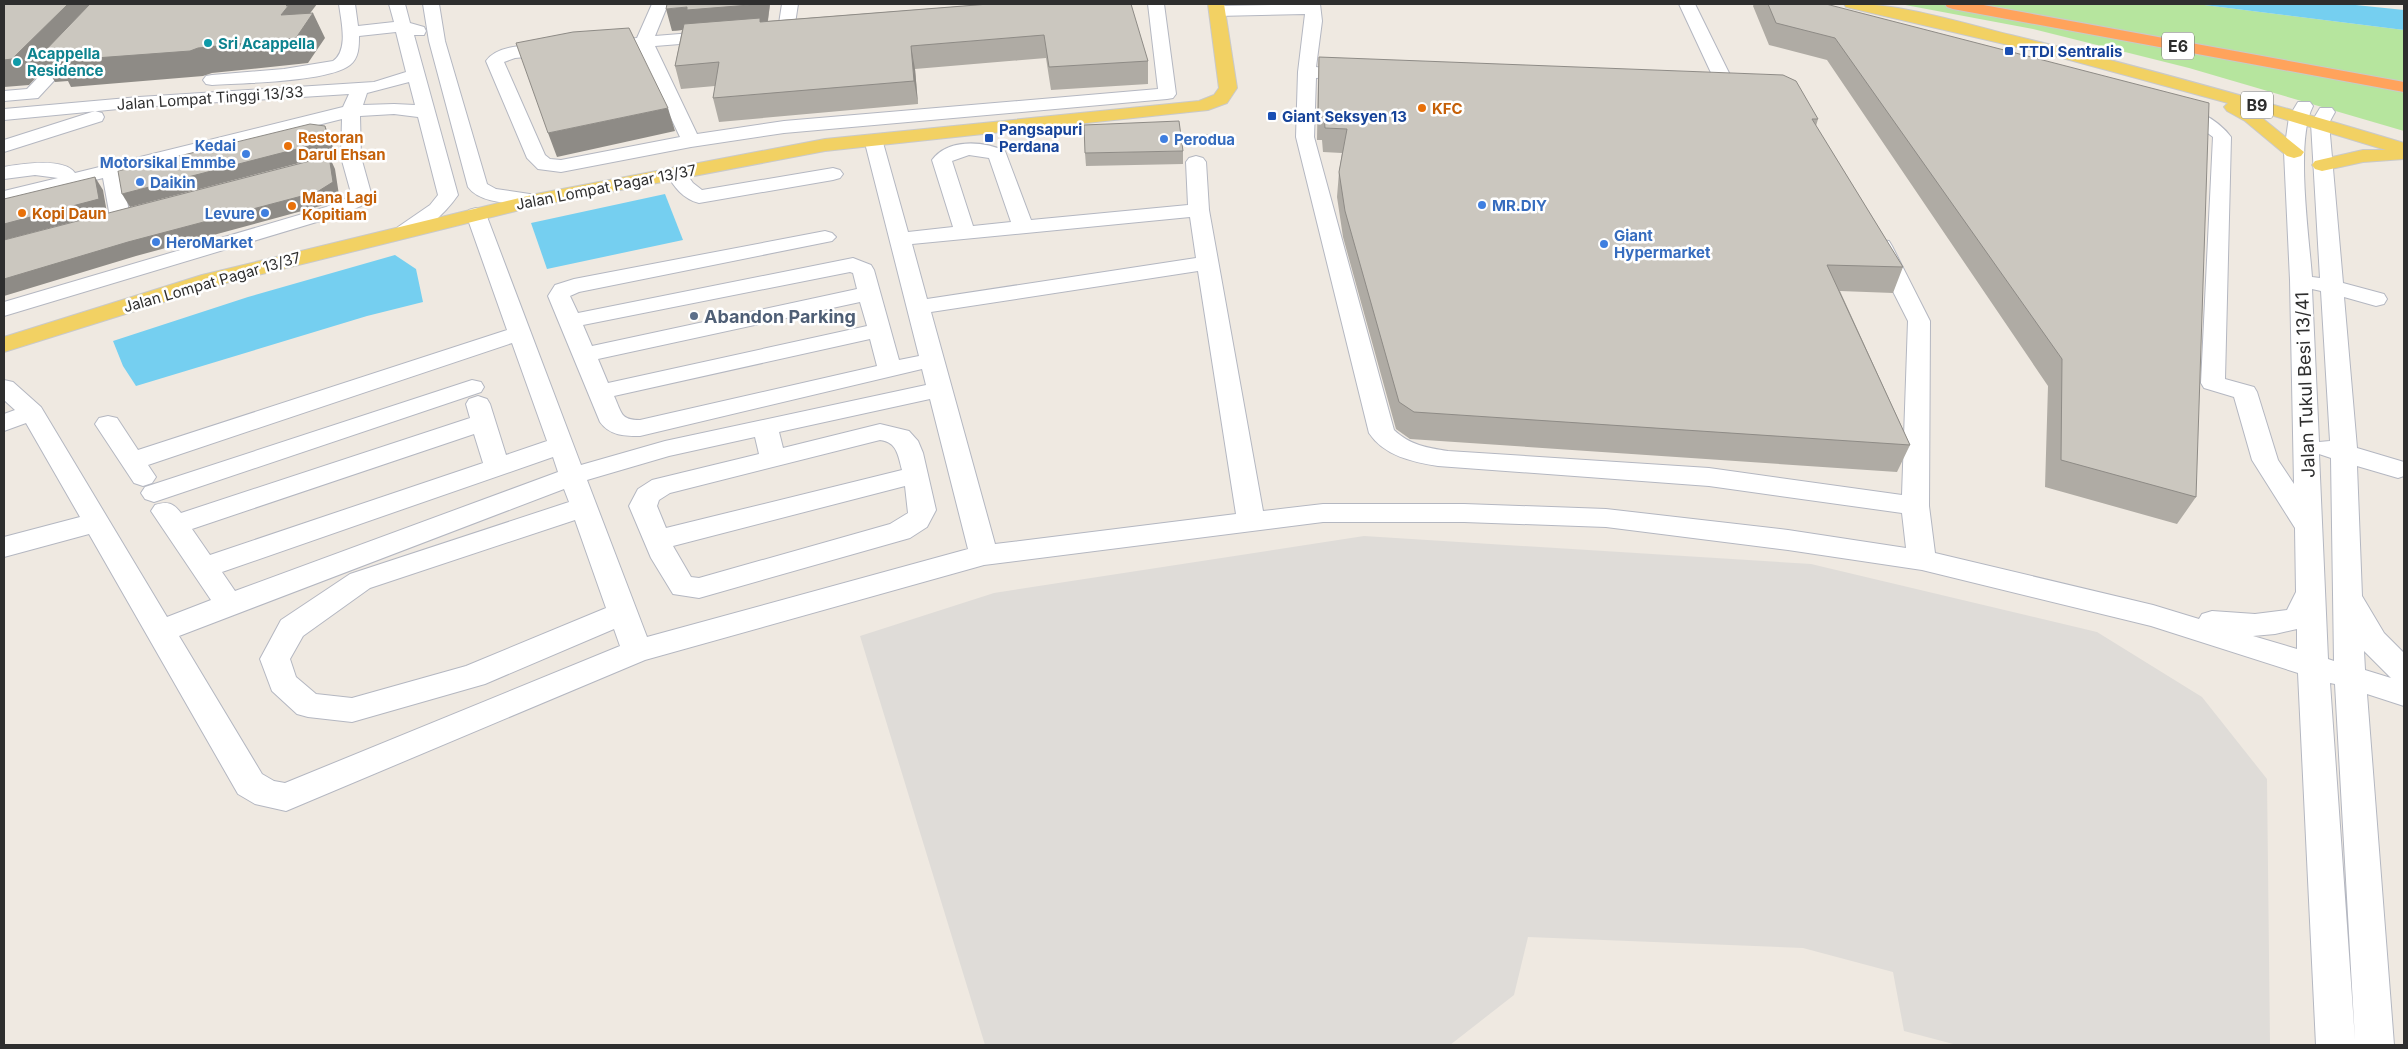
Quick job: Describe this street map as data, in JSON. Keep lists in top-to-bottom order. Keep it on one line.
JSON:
{"streets":{"highway":["E6"],"main road":["B9","Jalan Lompat Pagar 13/37"],"street":["Jalan Lompat Tinggi 13/33","Jalan Tukul Besi 13/41"]},"crossings":[["B9","Jalan Tukul Besi 13/41"]],"places":{"other":["Sri Acappella","Acappella Residence","KFC","Perodua","Restoran Darul Ehsan","Kedai Motorsikal Emmbe","Daikin","MR.DIY","Mana Lagi Kopitiam","Kopi Daun","Levure","HeroMarket","Giant Hypermarket","Abandon Parking"],"transit":["TTDI Sentralis","Giant Seksyen 13","Pangsapuri Perdana"]}}
